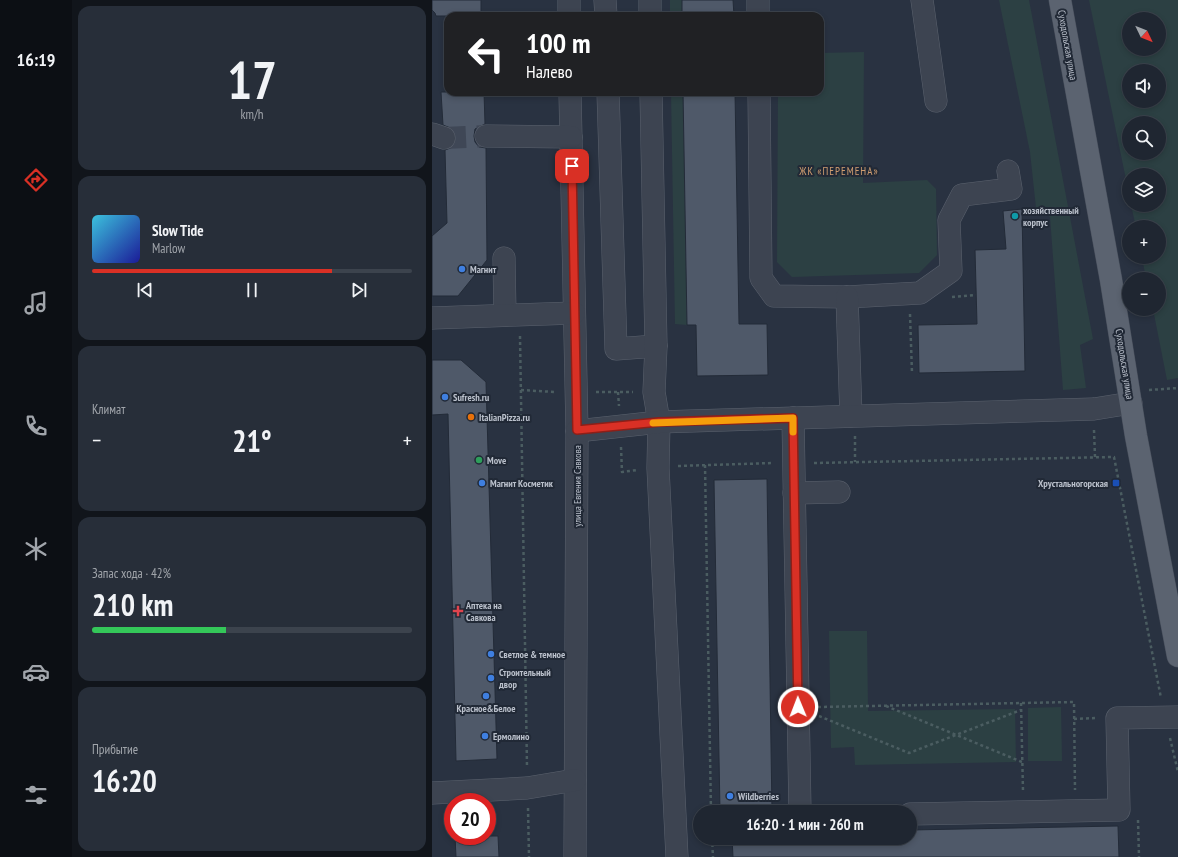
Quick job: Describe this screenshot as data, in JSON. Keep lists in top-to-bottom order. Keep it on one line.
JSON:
{"streets":{"main road":["Суходольская улица"],"street":["улица Евгения Савкова"]},"districts":["ЖК «ПЕРЕМЕНА»"],"places":{"other":["хозяйственный корпус","Магнит","Sufresh.ru","ItalianPizza.ru","Move","Магнит Косметик","Светлое & темное","Строительный двор","Красное&Белое","Ермолино","Wildberries"],"transit":["Хрустальногорская"],"health":["Аптека на Савкова"]},"north":"bottom right","page":{"tabs":"16:19","tile":[["17","km/h"],"Климат",["Запас хода · 42%","210 km"],["Прибытие","16:20"]],"map_buttons":["+","−"],"turn":["100 m","Налево"],"song":["Slow Tide","Marlow"],"heat":["−","21°","+"],"limit":"20","trip":"16:20 · 1 мин · 260 m"}}
